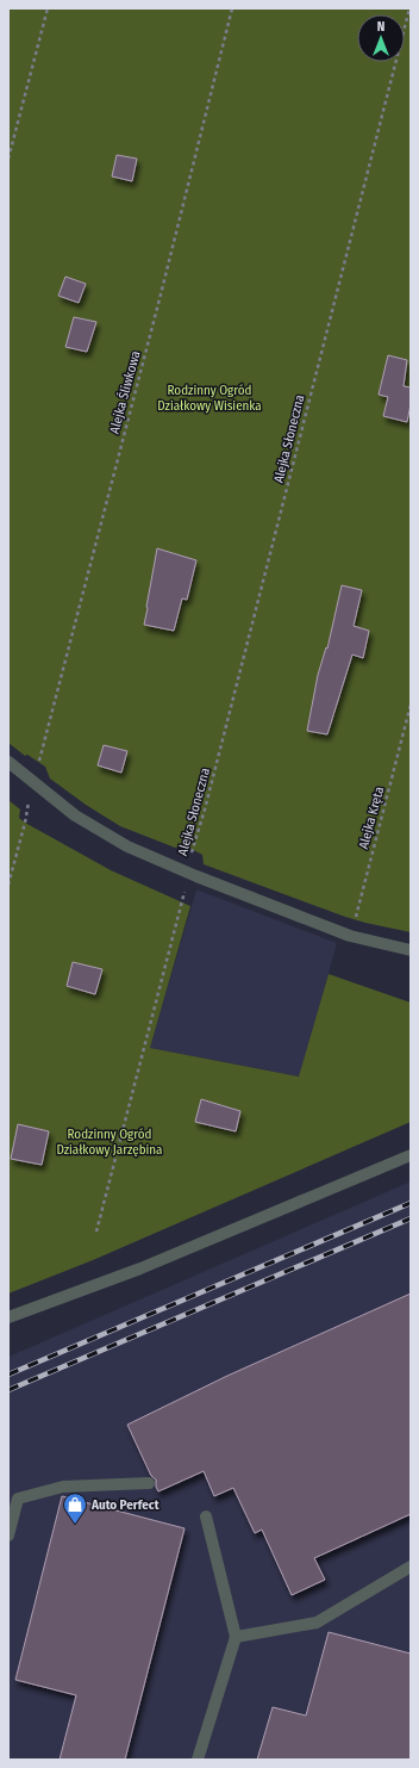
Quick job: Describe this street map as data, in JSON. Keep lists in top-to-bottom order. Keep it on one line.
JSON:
{"streets":{"path":["Alejka Śliwkowa","Alejka Słoneczna","Alejka Kręta"]},"parks":["Rodzinny Ogród Działkowy Wisienka","Rodzinny Ogród Działkowy Jarzębina"],"places":{"shop":["Auto Perfect"]},"north":"top"}
